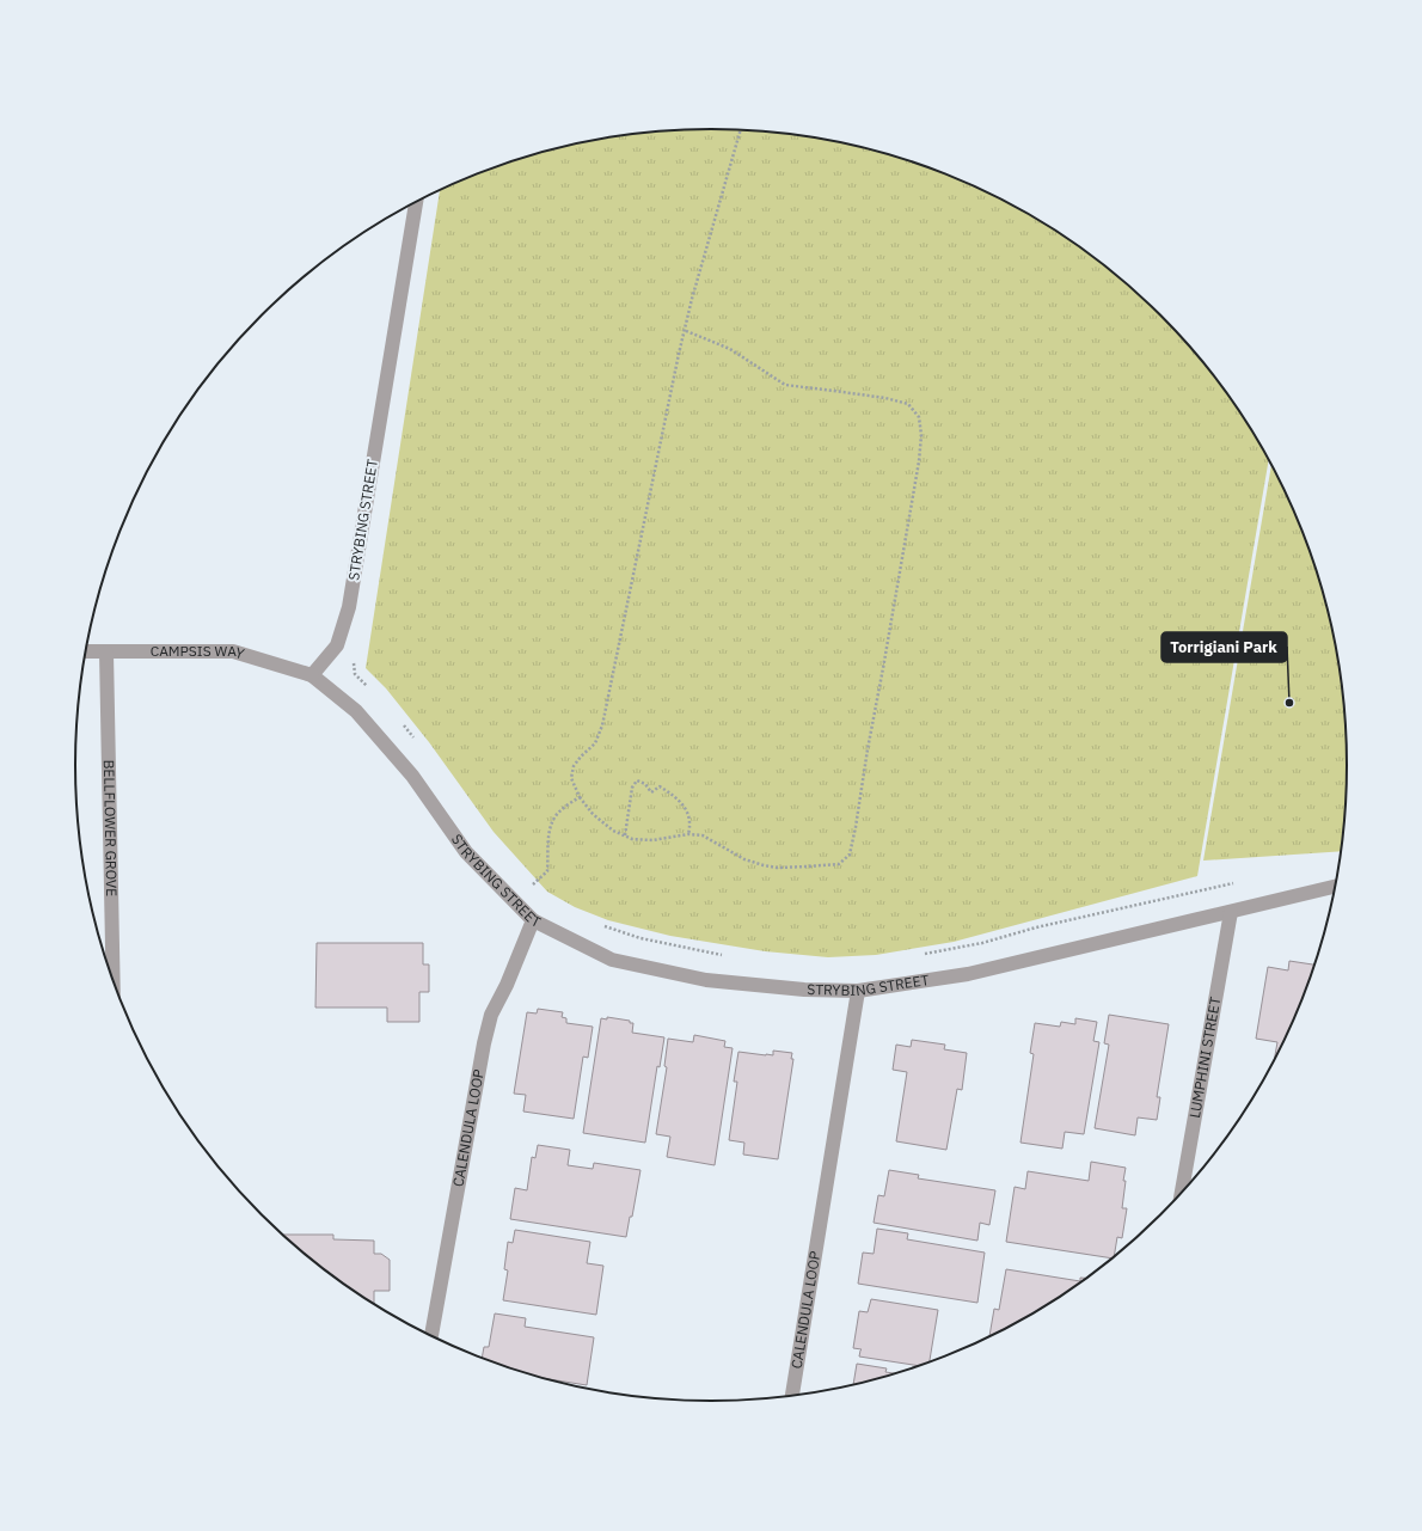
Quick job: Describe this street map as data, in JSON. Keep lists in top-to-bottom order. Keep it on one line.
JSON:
{"streets":{"street":["STRYBING STREET","CAMPSIS WAY","BELLFLOWER GROVE","LUMPHINI STREET","CALENDULA LOOP"]},"crossings":[["STRYBING STREET","CAMPSIS WAY"],["STRYBING STREET","LUMPHINI STREET"],["STRYBING STREET","CALENDULA LOOP"],["CAMPSIS WAY","BELLFLOWER GROVE"]],"places":["Torrigiani Park"]}
